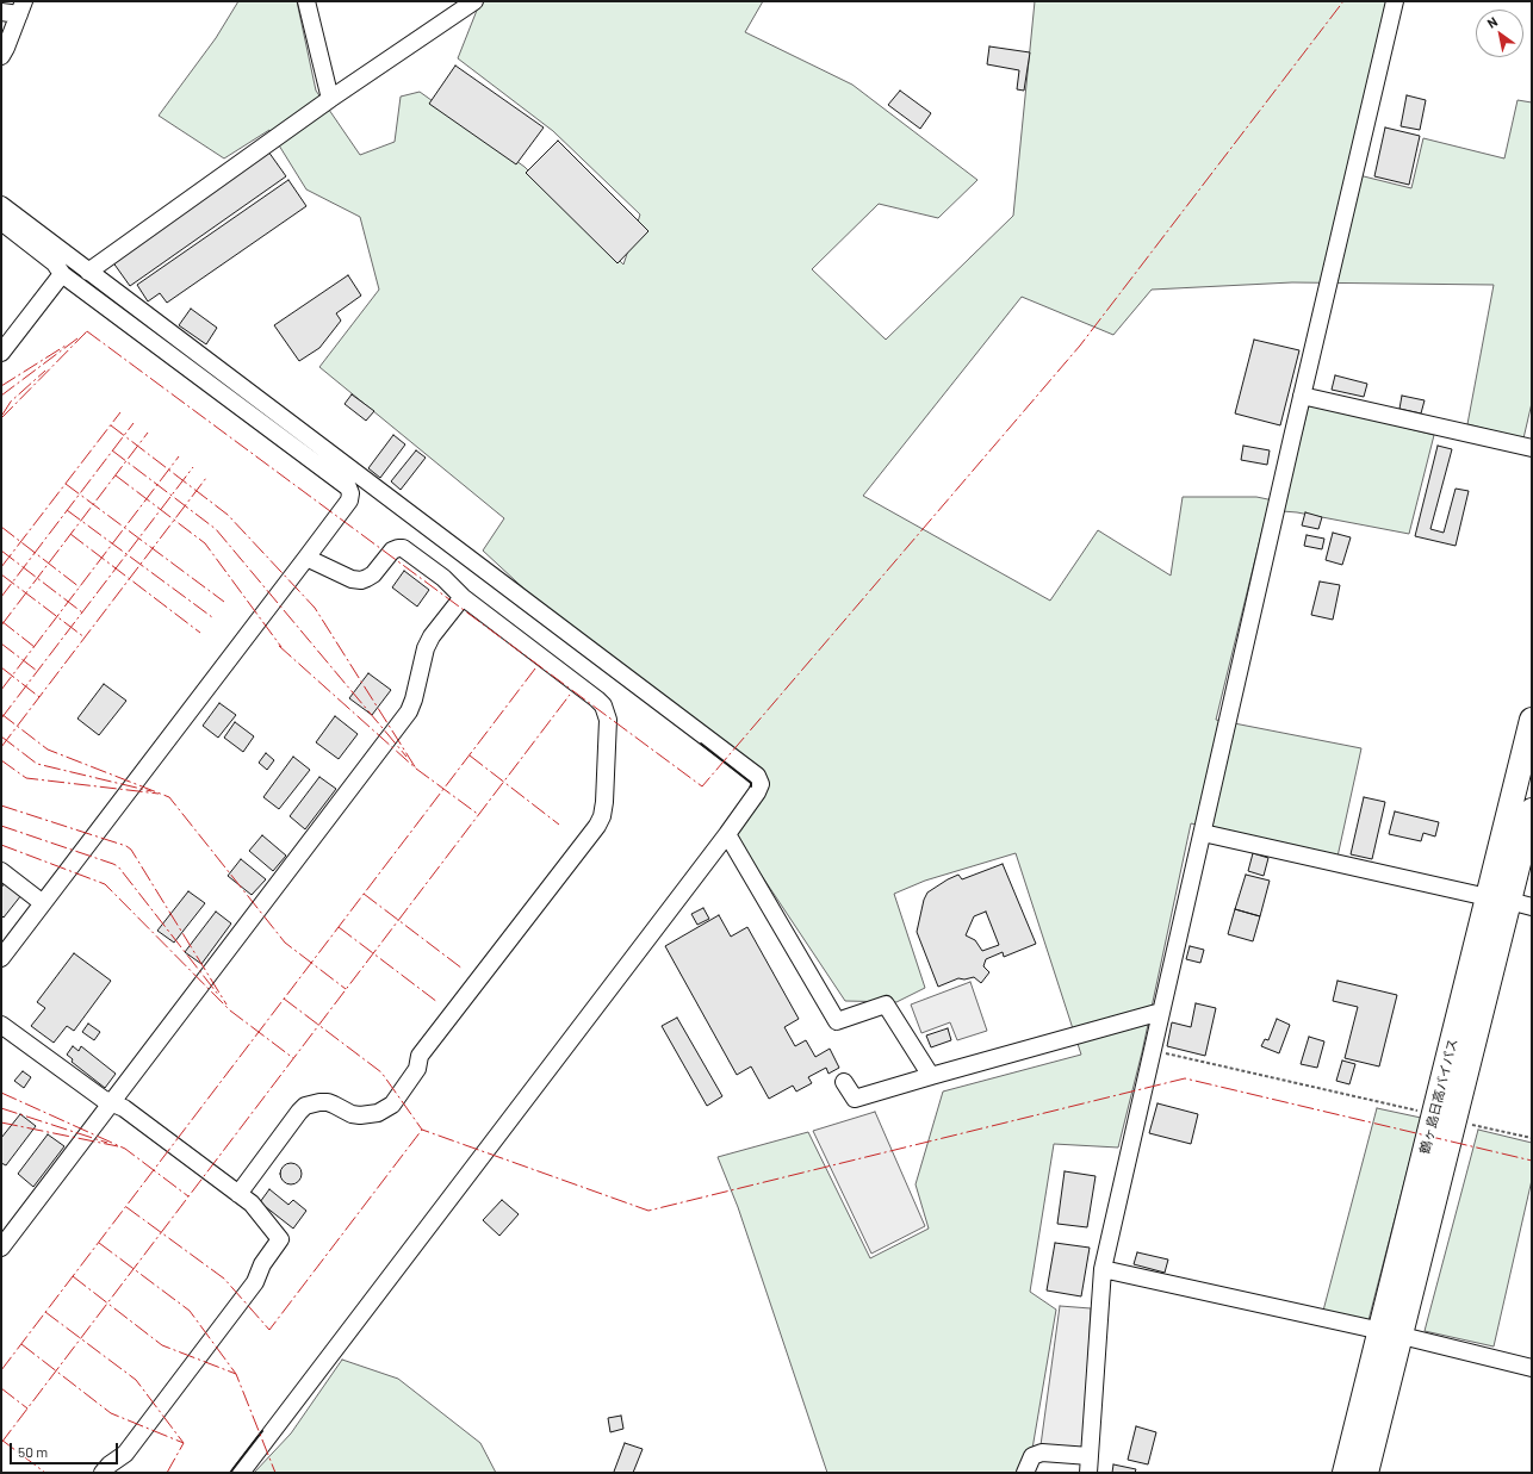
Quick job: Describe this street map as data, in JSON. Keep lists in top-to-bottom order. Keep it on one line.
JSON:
{"streets":{"highway":["鶴ヶ島日高バイパス"]},"scale_bar":"50 m","north":"top left"}
